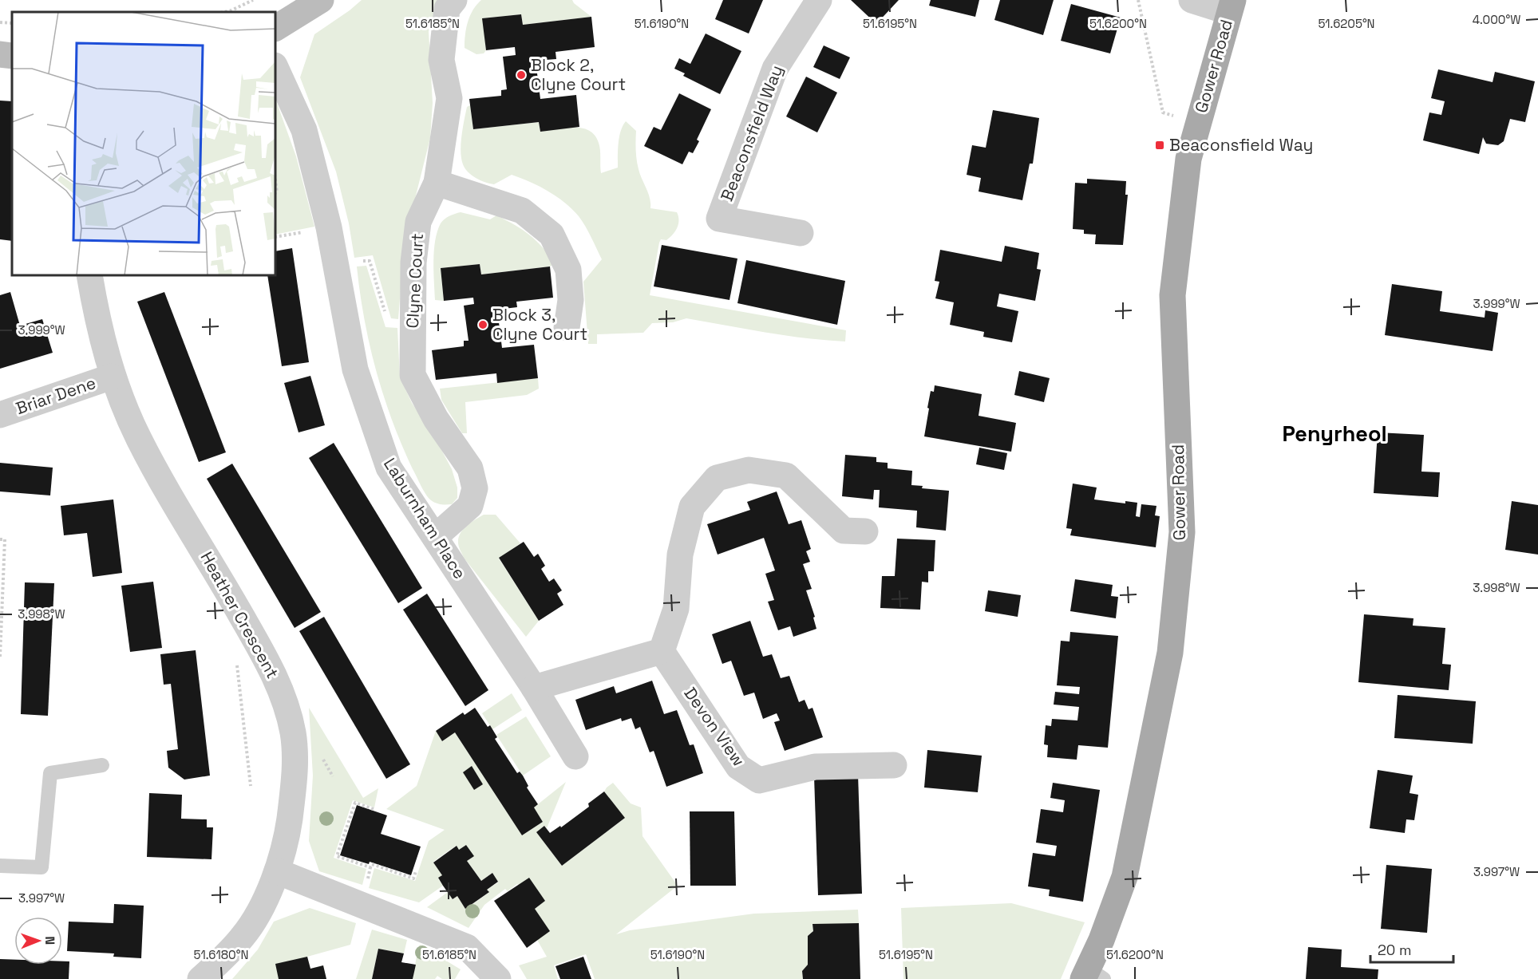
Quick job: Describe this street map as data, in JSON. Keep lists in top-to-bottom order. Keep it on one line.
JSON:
{"streets":{"main road":["Gower Road"],"street":["Beaconsfield Way","Clyne Court","Briar Dene","Laburnham Place","Heather Crescent","Devon View"]},"crossings":[["Clyne Court","Laburnham Place"],["Briar Dene","Heather Crescent"]],"districts":["Penyrheol"],"places":{"other":["Block 2, Clyne Court","Block 3, Clyne Court"],"transit":["Beaconsfield Way"]},"scale_bar":"20 m","north":"right","coordinates":["4.000°W","51.6185°N","51.6190°N","51.6195°N","51.6200°N","51.6205°N","3.999°W","3.998°W","3.997°W","51.6180°N"]}
